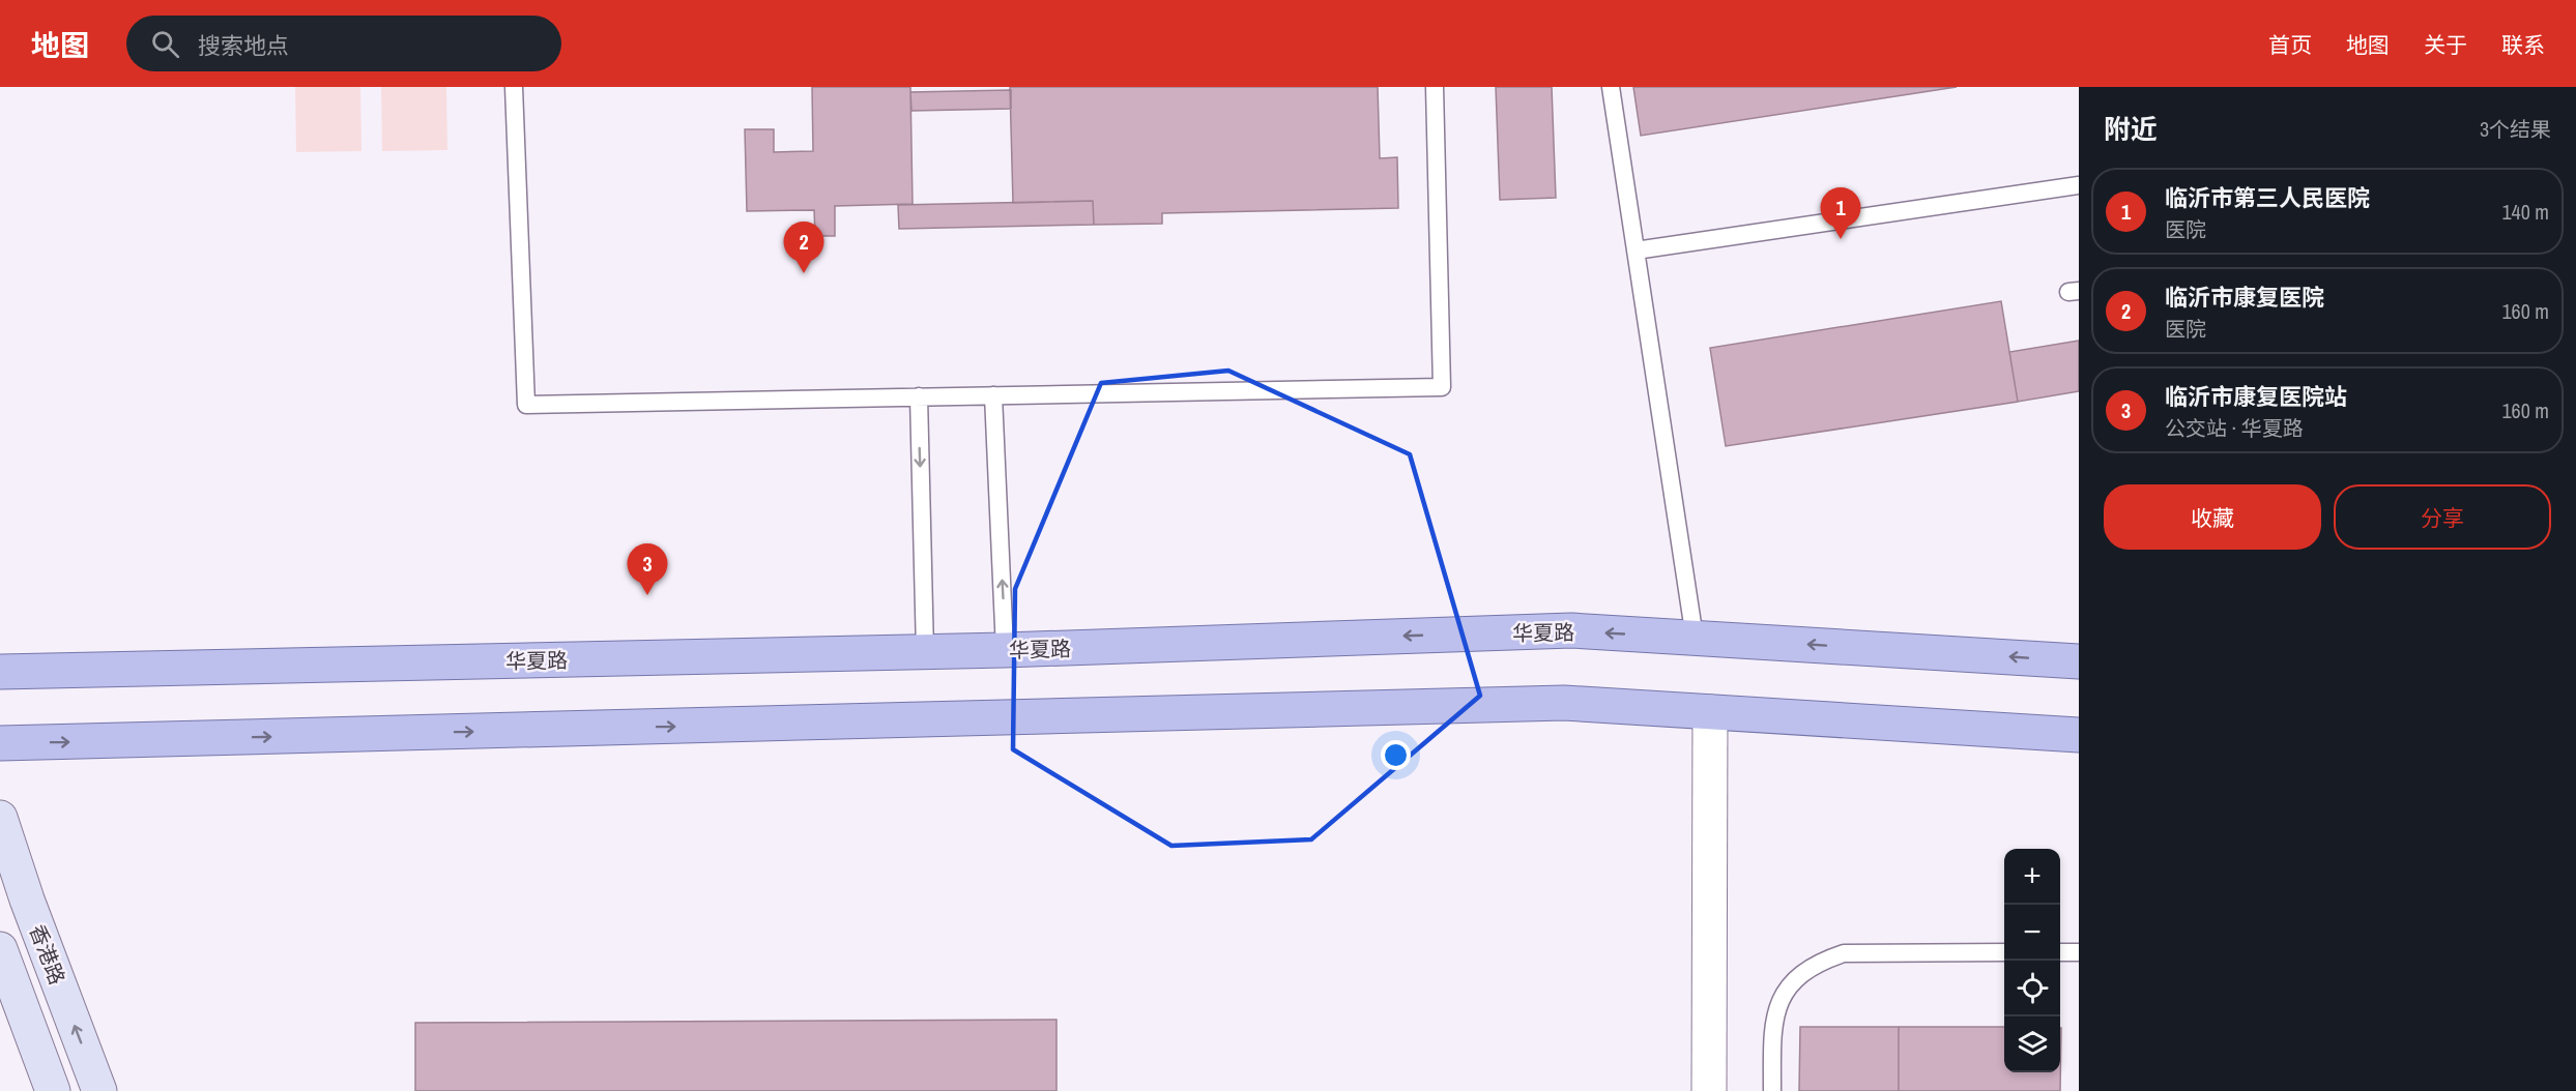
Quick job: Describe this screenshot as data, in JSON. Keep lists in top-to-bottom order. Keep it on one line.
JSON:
{"streets":{"main road":["华夏路","香港路"]},"page":{"header":"地图","search":"搜索地点","nav":["首页","地图","关于","联系"],"heading":["附近","3个结果"],"list":[{"mark":"1","name":"临沂市第三人民医院","note":"医院","value":"140 m"},{"mark":"2","name":"临沂市康复医院","note":"医院","value":"160 m"},{"mark":"3","name":"临沂市康复医院站","note":"公交站 · 华夏路","value":"160 m"}],"pins":["1","2","3"],"buttons":["收藏","分享"],"map_buttons":["+","−"]}}
